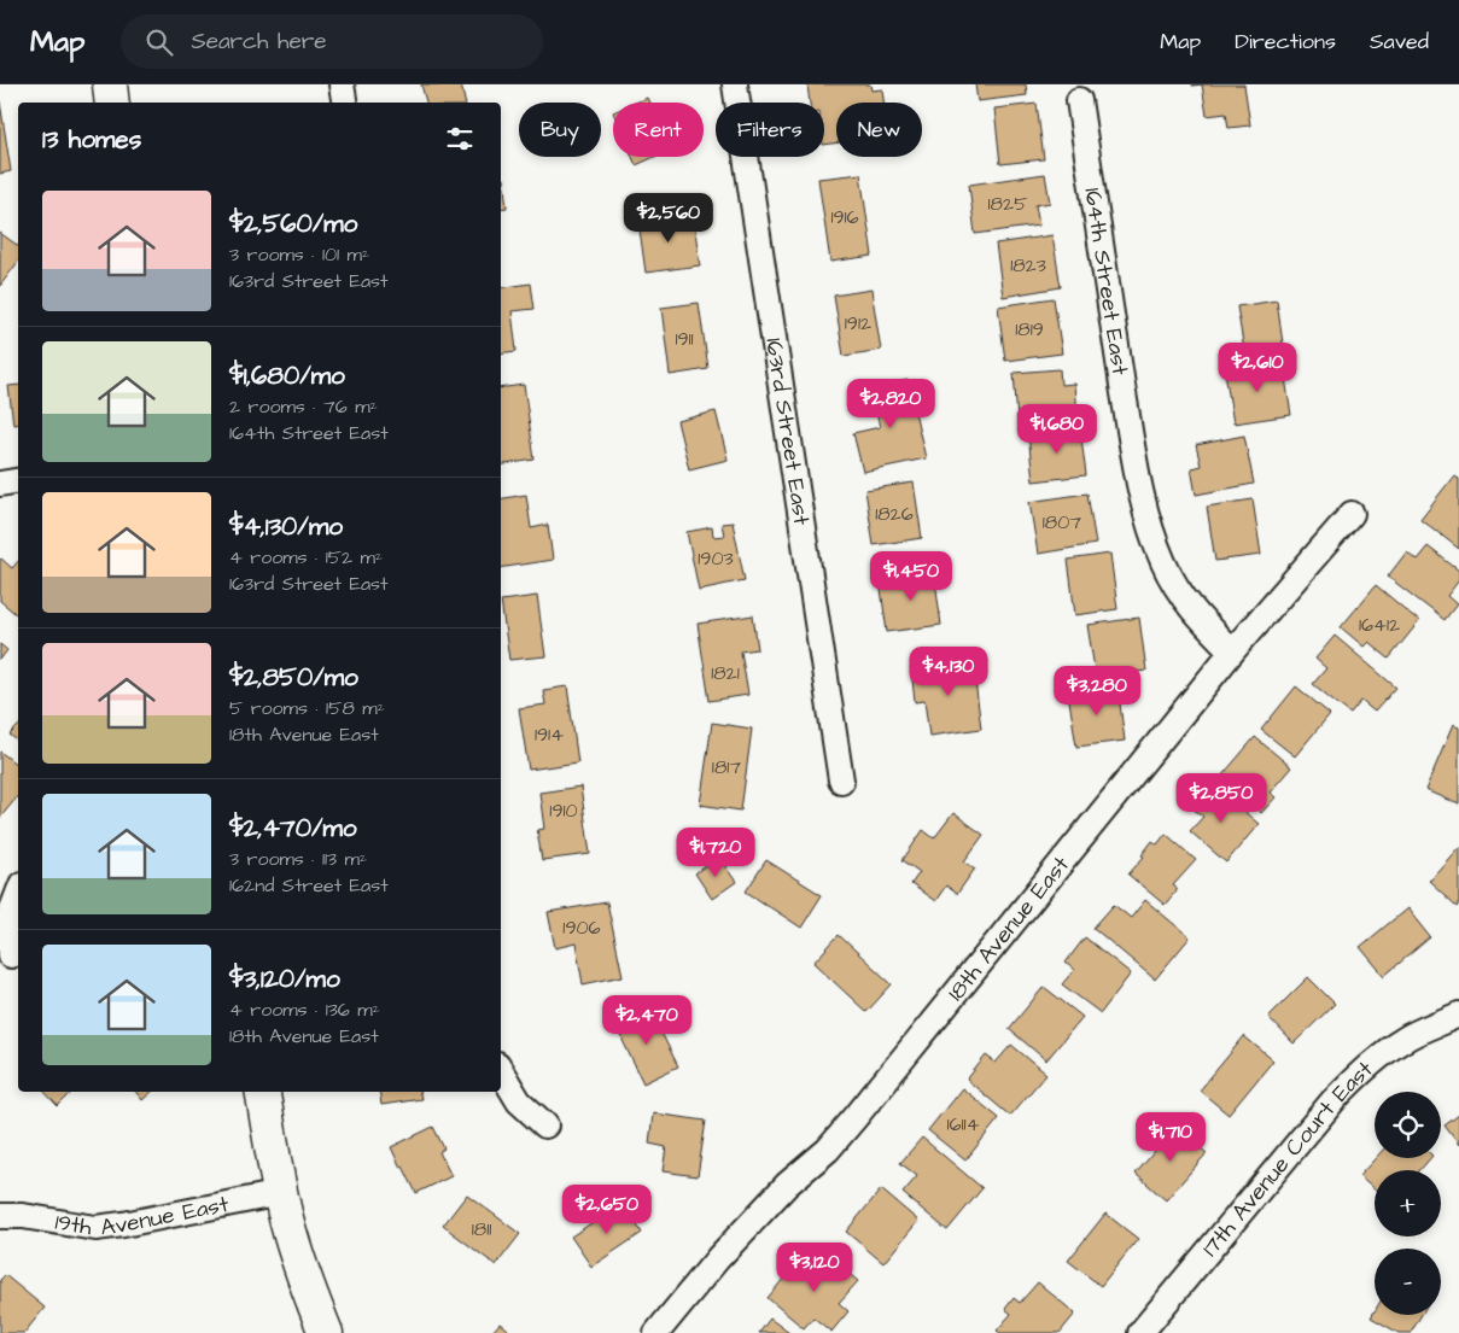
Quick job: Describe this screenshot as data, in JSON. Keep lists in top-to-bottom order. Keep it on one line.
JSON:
{"streets":{"street":["164th Street East","163rd Street East","18th Avenue East","17th Avenue Court East","19th Avenue East"]},"crossings":[["164th Street East","18th Avenue East"]],"house_numbers":["1825","1916","1823","1912","1819","1911","1826","1807","1903","16412","1821","1914","1817","1910","1906","16114","1811"],"page":{"header":"Map","search":"Search here","nav":["Map","Directions","Saved"],"chip":["Buy","Rent","Filters","New"],"heading":"13 homes","list":[{"name":"$2,560/mo","note":"3 rooms · 101 m² · 163rd Street East"},{"name":"$1,680/mo","note":"2 rooms · 76 m² · 164th Street East"},{"name":"$4,130/mo","note":"4 rooms · 152 m² · 163rd Street East"},{"name":"$2,850/mo","note":"5 rooms · 158 m² · 18th Avenue East"},{"name":"$2,470/mo","note":"3 rooms · 113 m² · 162nd Street East"},{"name":"$3,120/mo","note":"4 rooms · 136 m² · 18th Avenue East"}],"price":["$2,560","$2,610","$2,820","$1,680","$1,450","$4,130","$3,280","$2,850","$1,720","$2,470","$1,710","$2,650","$3,120"],"map_buttons":["+","−"]}}
